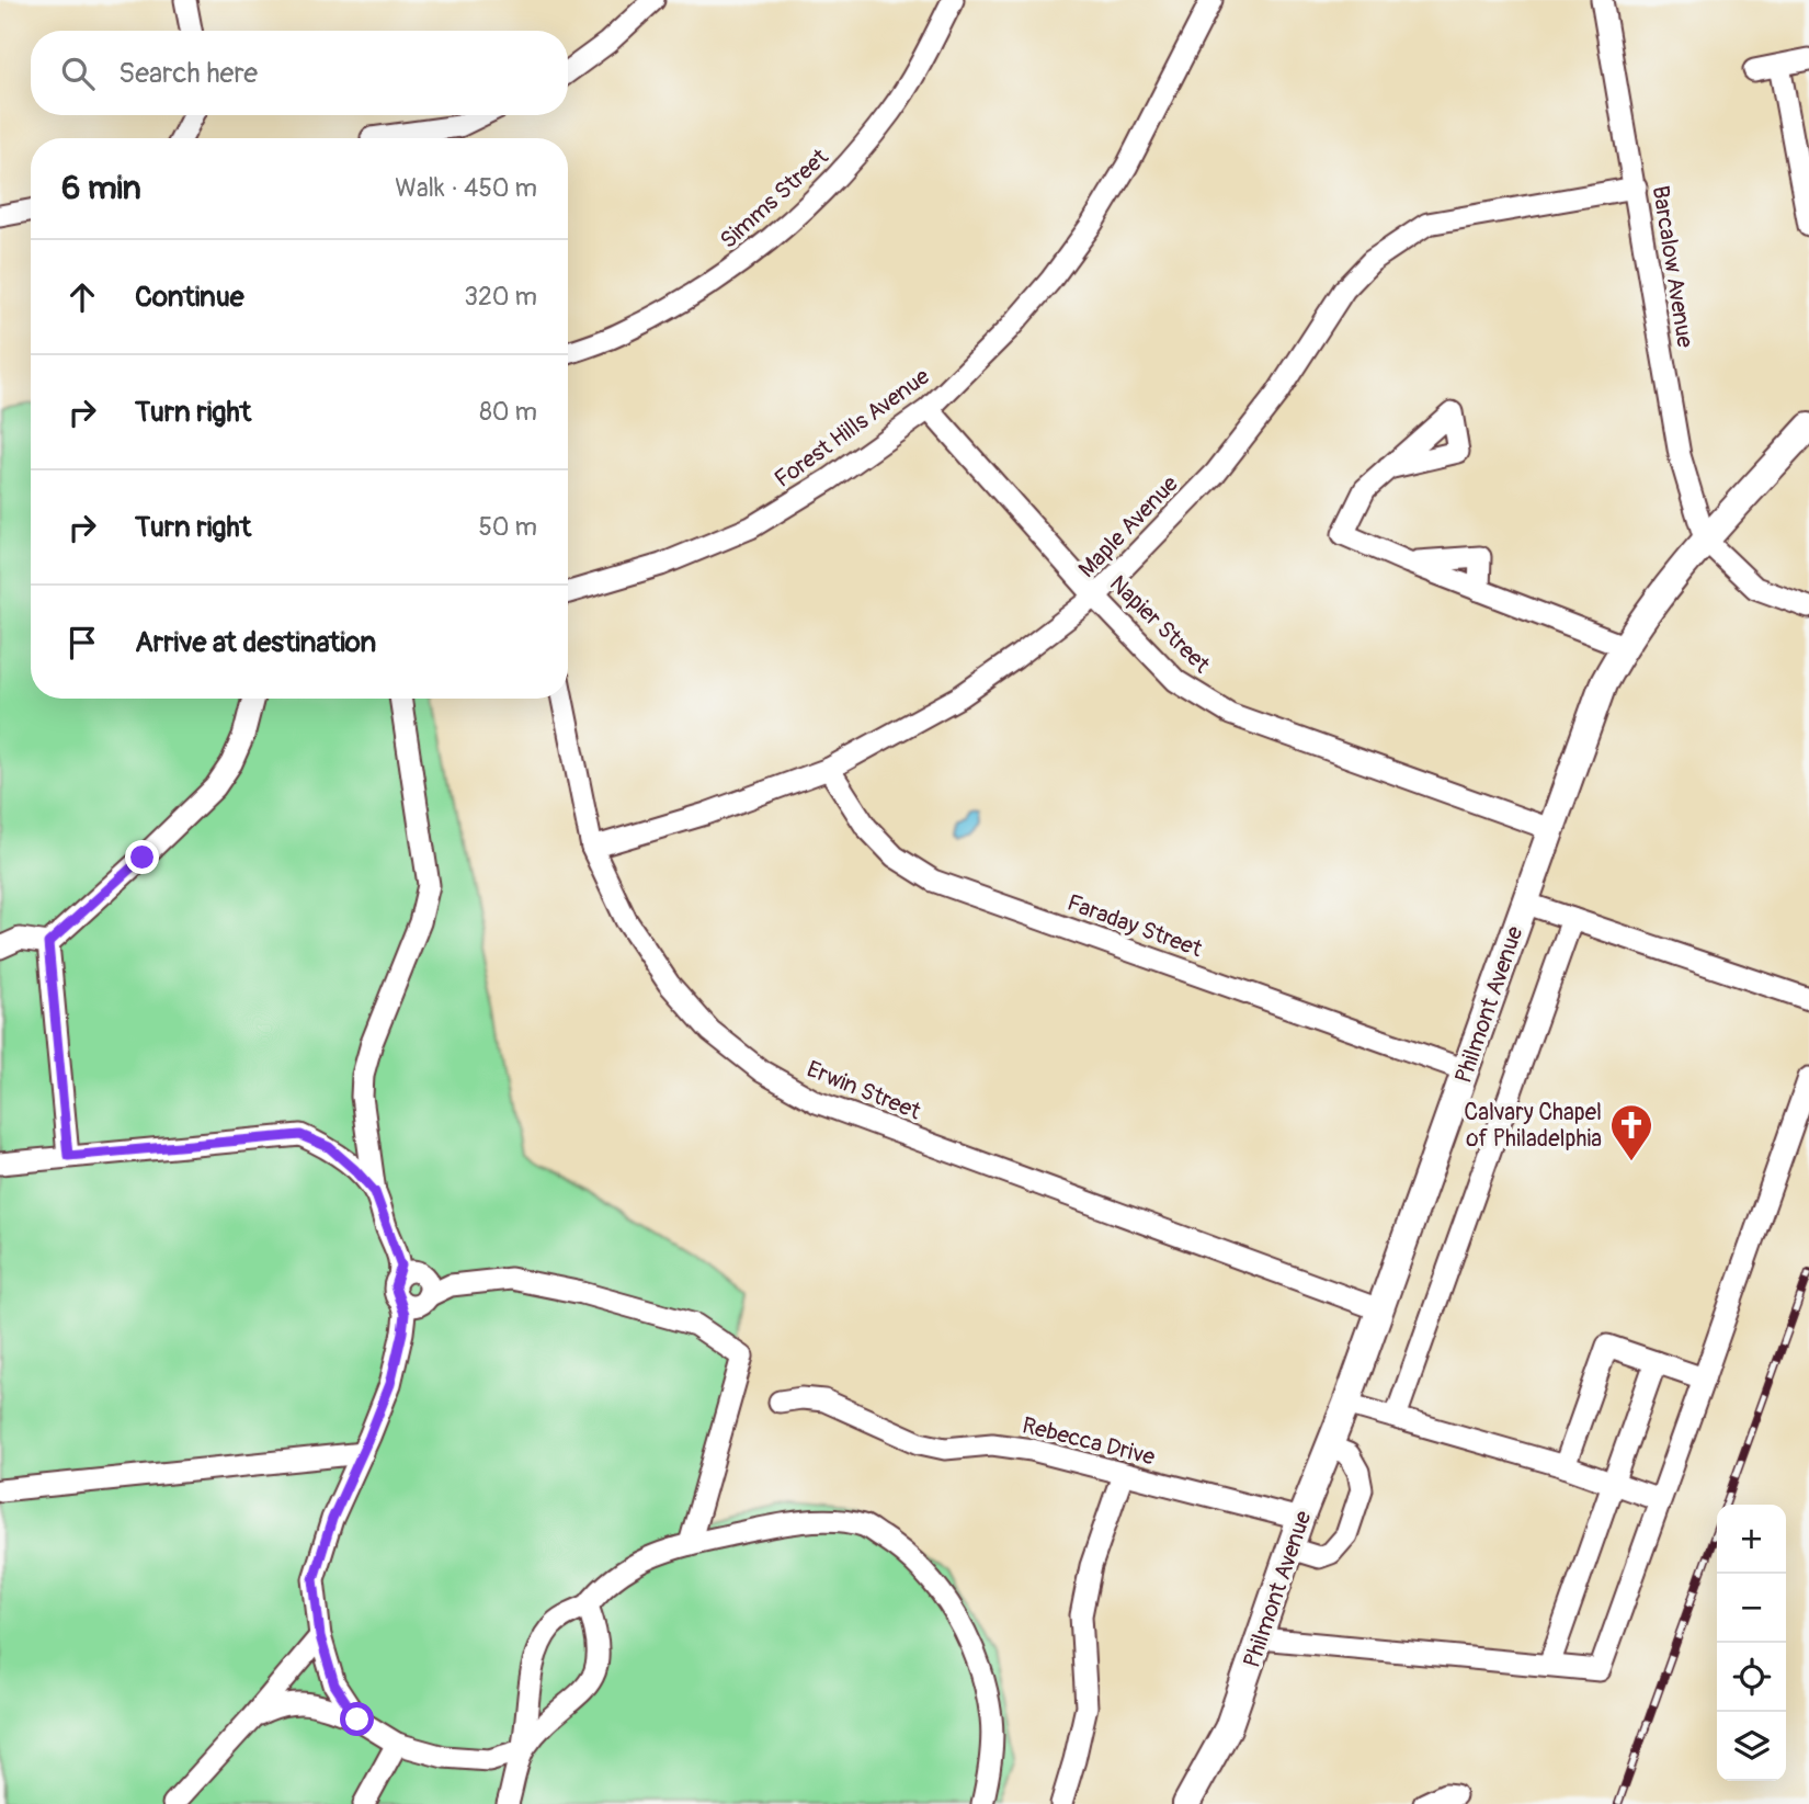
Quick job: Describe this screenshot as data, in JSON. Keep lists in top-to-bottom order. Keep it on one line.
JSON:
{"streets":{"main road":["Philmont Avenue"],"street":["Simms Street","Barcalow Avenue","Forest Hills Avenue","Maple Avenue","Napier Street","Faraday Street","Erwin Street","Rebecca Drive"]},"crossings":[["Barcalow Avenue","Maple Avenue"],["Barcalow Avenue","Philmont Avenue"],["Forest Hills Avenue","Napier Street"],["Maple Avenue","Napier Street"],["Maple Avenue","Faraday Street"],["Maple Avenue","Erwin Street"],["Napier Street","Philmont Avenue"],["Faraday Street","Philmont Avenue"],["Philmont Avenue","Erwin Street"],["Philmont Avenue","Rebecca Drive"]],"places":{"church":["Calvary Chapel of Philadelphia"]},"page":{"search":"Search here","heading":["6 min","Walk · 450 m"],"list":[["Continue","320 m"],["Turn right","80 m"],["Turn right","50 m"],"Arrive at destination"],"map_buttons":["+","−"]}}
